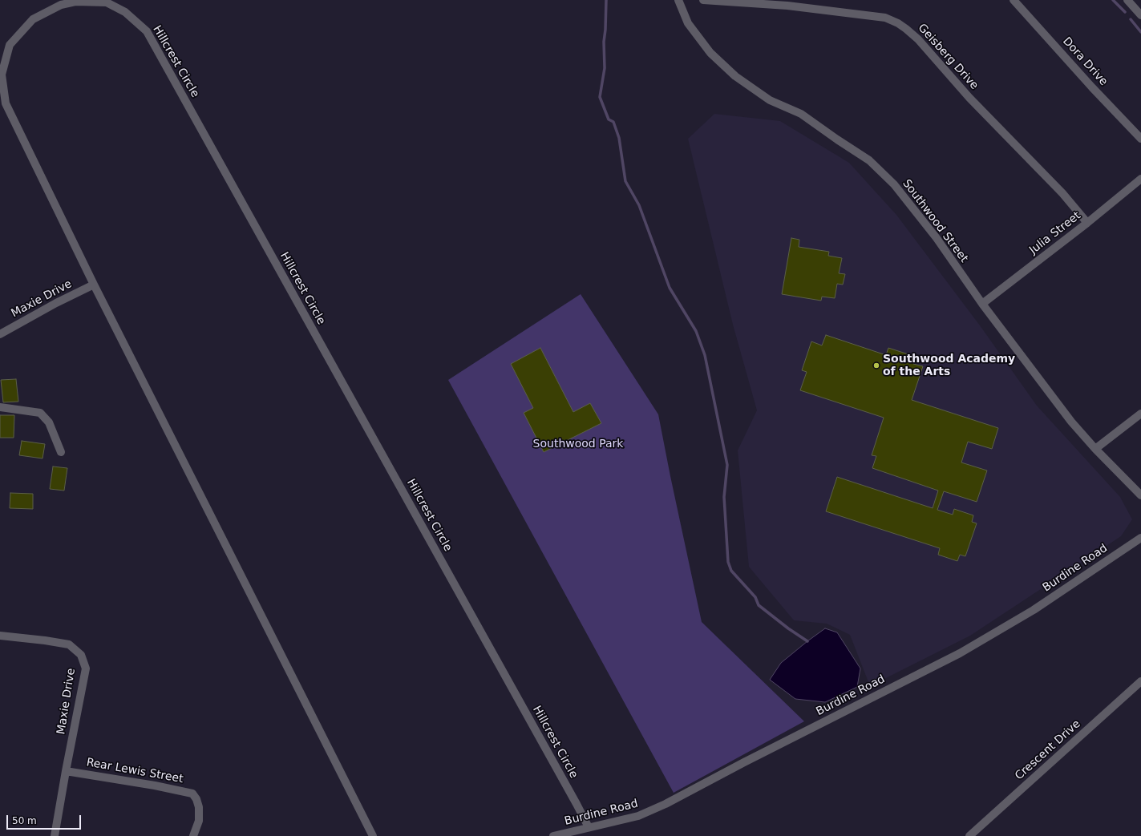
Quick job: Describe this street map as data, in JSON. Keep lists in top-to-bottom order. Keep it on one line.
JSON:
{"streets":{"street":["Geisberg Drive","Hillcrest Circle","Dora Drive","Southwood Street","Julia Street","Maxie Drive","Burdine Road","Crescent Drive","Rear Lewis Street"]},"crossings":[["Geisberg Drive","Julia Street"],["Hillcrest Circle","Maxie Drive"],["Hillcrest Circle","Burdine Road"],["Southwood Street","Julia Street"],["Maxie Drive","Rear Lewis Street"]],"parks":["Southwood Park"],"places":["Southwood Academy of the Arts"],"scale_bar":"50 m"}
